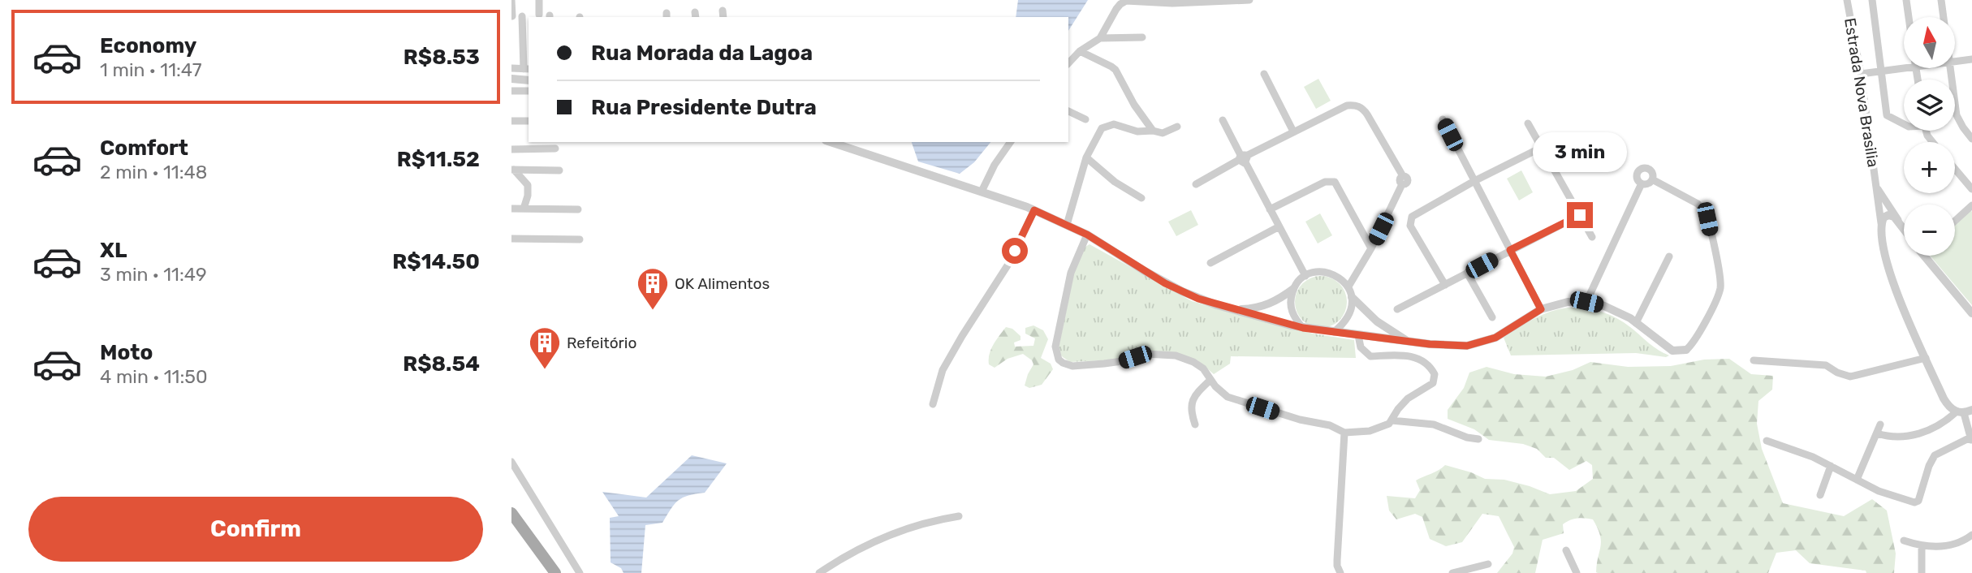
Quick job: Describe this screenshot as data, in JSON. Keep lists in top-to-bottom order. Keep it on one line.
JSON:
{"streets":{"street":["Estrada Nova Brasilia"]},"places":{"building":["OK Alimentos","Refeitório"]},"north":"top","page":{"list":[{"name":"Economy","note":"1 min · 11:47","value":"R$8.53"},{"name":"Comfort","note":"2 min · 11:48","value":"R$11.52"},{"name":"XL","note":"3 min · 11:49","value":"R$14.50"},{"name":"Moto","note":"4 min · 11:50","value":"R$8.54"}],"map_buttons":["+","−"],"banner":["Rua Morada da Lagoa","Rua Presidente Dutra"],"bubble":"3 min","buttons":"Confirm"}}
